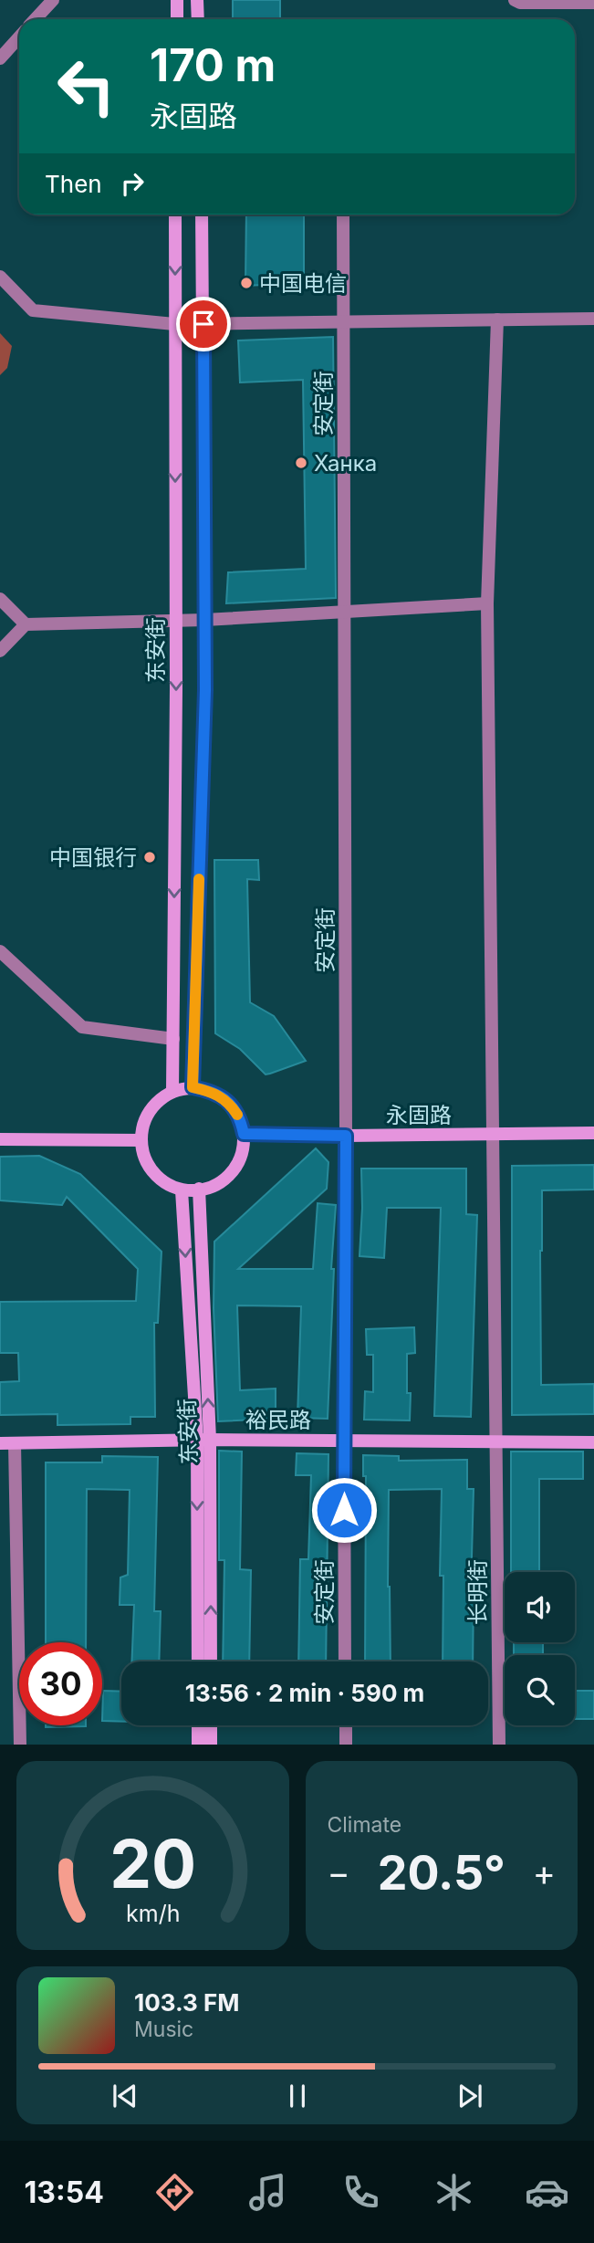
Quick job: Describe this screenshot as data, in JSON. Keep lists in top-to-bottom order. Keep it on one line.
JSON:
{"streets":{"main road":["东安街","永固路","裕民路"],"street":["安定街","长明街"]},"crossings":[["安定街","永固路"],["安定街","裕民路"],["东安街","永固路"],["东安街","裕民路"],["永固路","长明街"],["裕民路","长明街"]],"places":["中国电信","Ханка","中国银行"],"page":{"turn":["170 m","永固路"],"then":"Then","limit":"30","trip":"13:56 · 2 min · 590 m","tile":"Climate","heat":["−","20.5°","+"],"song":["103.3 FM","Music"],"tabs":"13:54","gauge":["20","km/h"]}}
